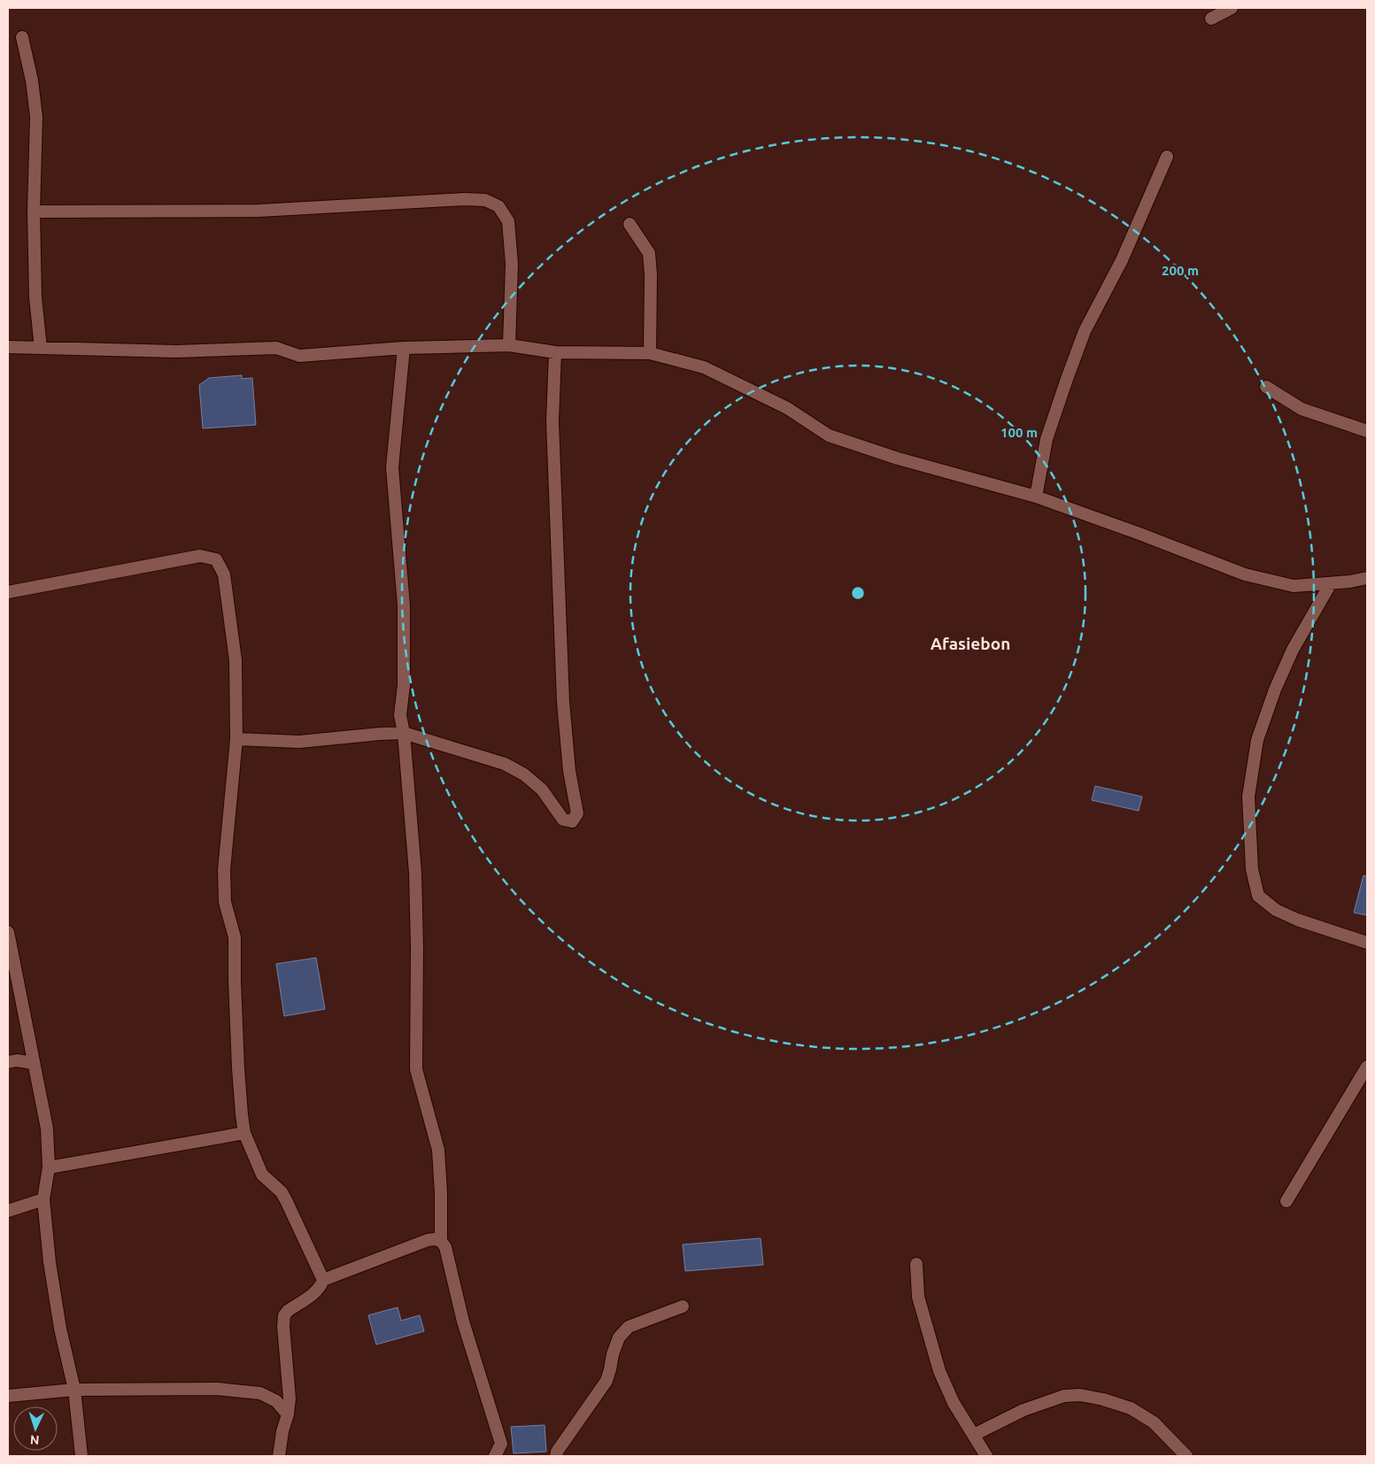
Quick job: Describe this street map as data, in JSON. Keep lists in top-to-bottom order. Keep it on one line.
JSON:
{"districts":["Afasiebon"],"north":"bottom","rings":["200 m","100 m"]}
